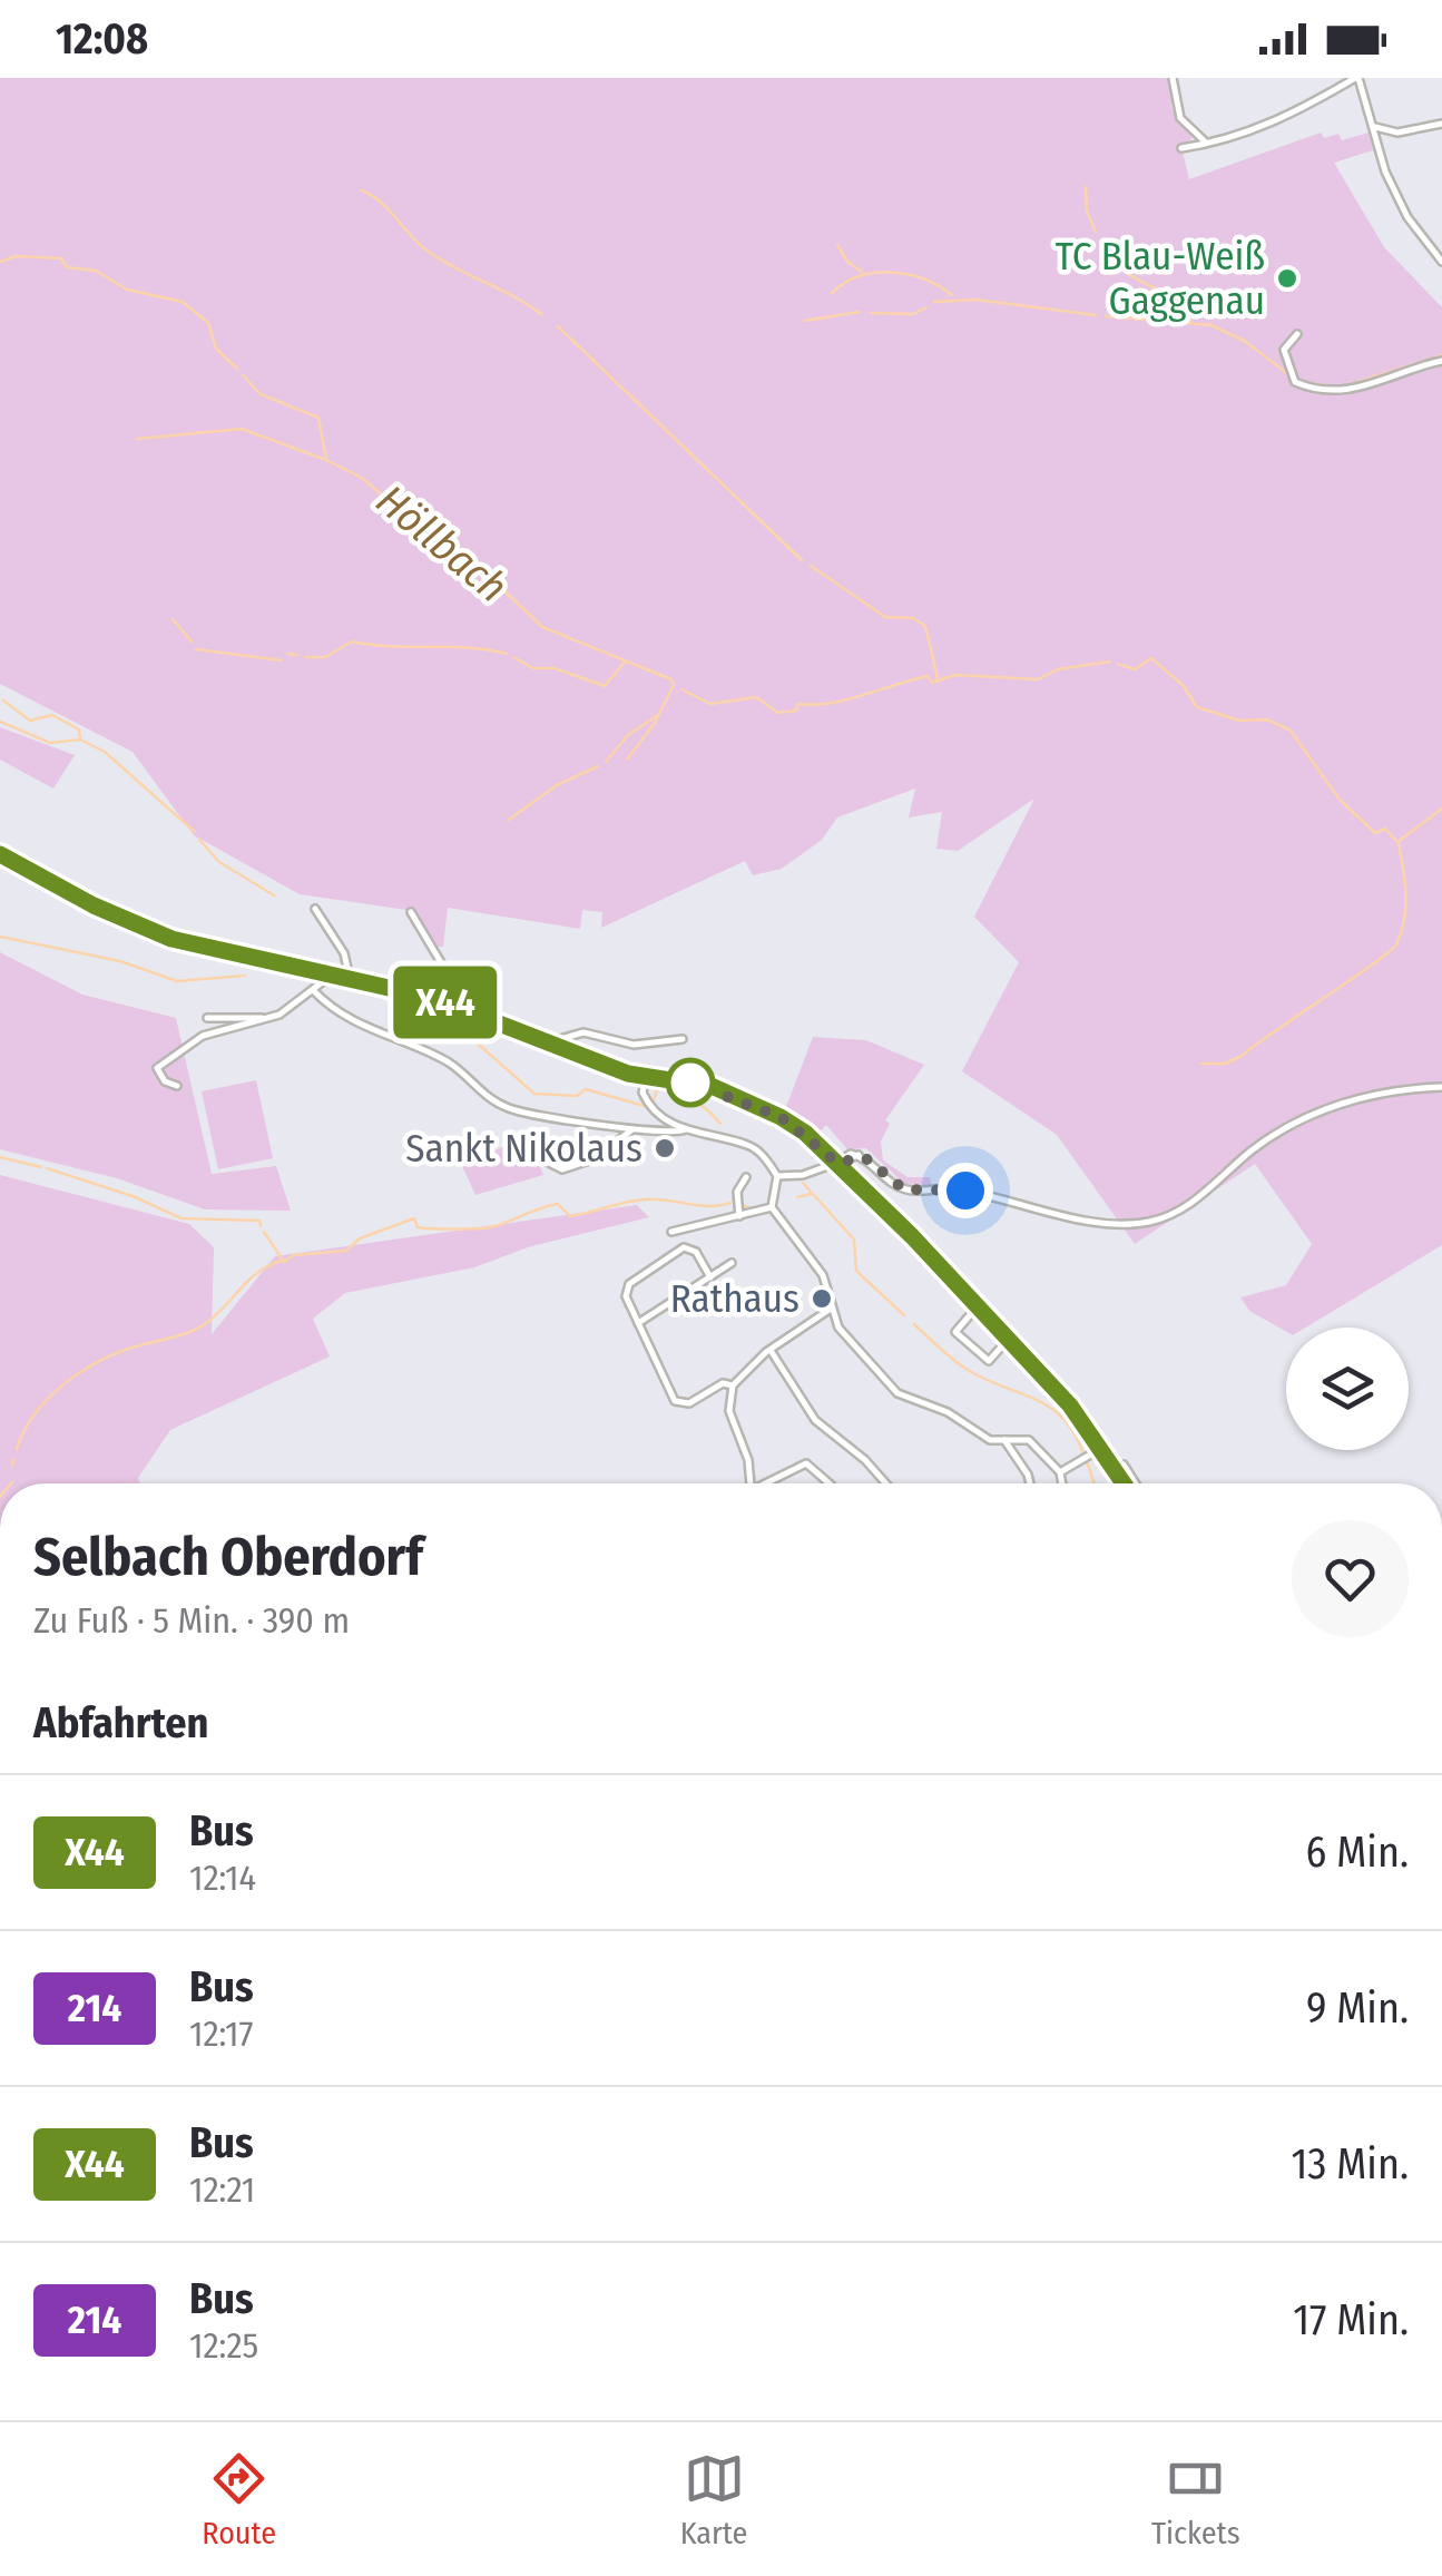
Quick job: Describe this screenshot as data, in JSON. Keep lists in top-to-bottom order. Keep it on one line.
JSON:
{"water":["Höllbach"],"places":["TC Blau-Weiß Gaggenau","Sankt Nikolaus","Rathaus"],"lines":["bus line X44"],"page":{"status":"12:08","on_map":"X44","heading":[["Selbach Oberdorf","Zu Fuß · 5 Min. · 390 m"],"Abfahrten"],"list":[{"mark":"X44","name":"Bus","note":"12:14","value":"6 Min."},{"mark":"214","name":"Bus","note":"12:17","value":"9 Min."},{"mark":"X44","name":"Bus","note":"12:21","value":"13 Min."},{"mark":"214","name":"Bus","note":"12:25","value":"17 Min."}],"tabs":["Route","Karte","Tickets"]}}
